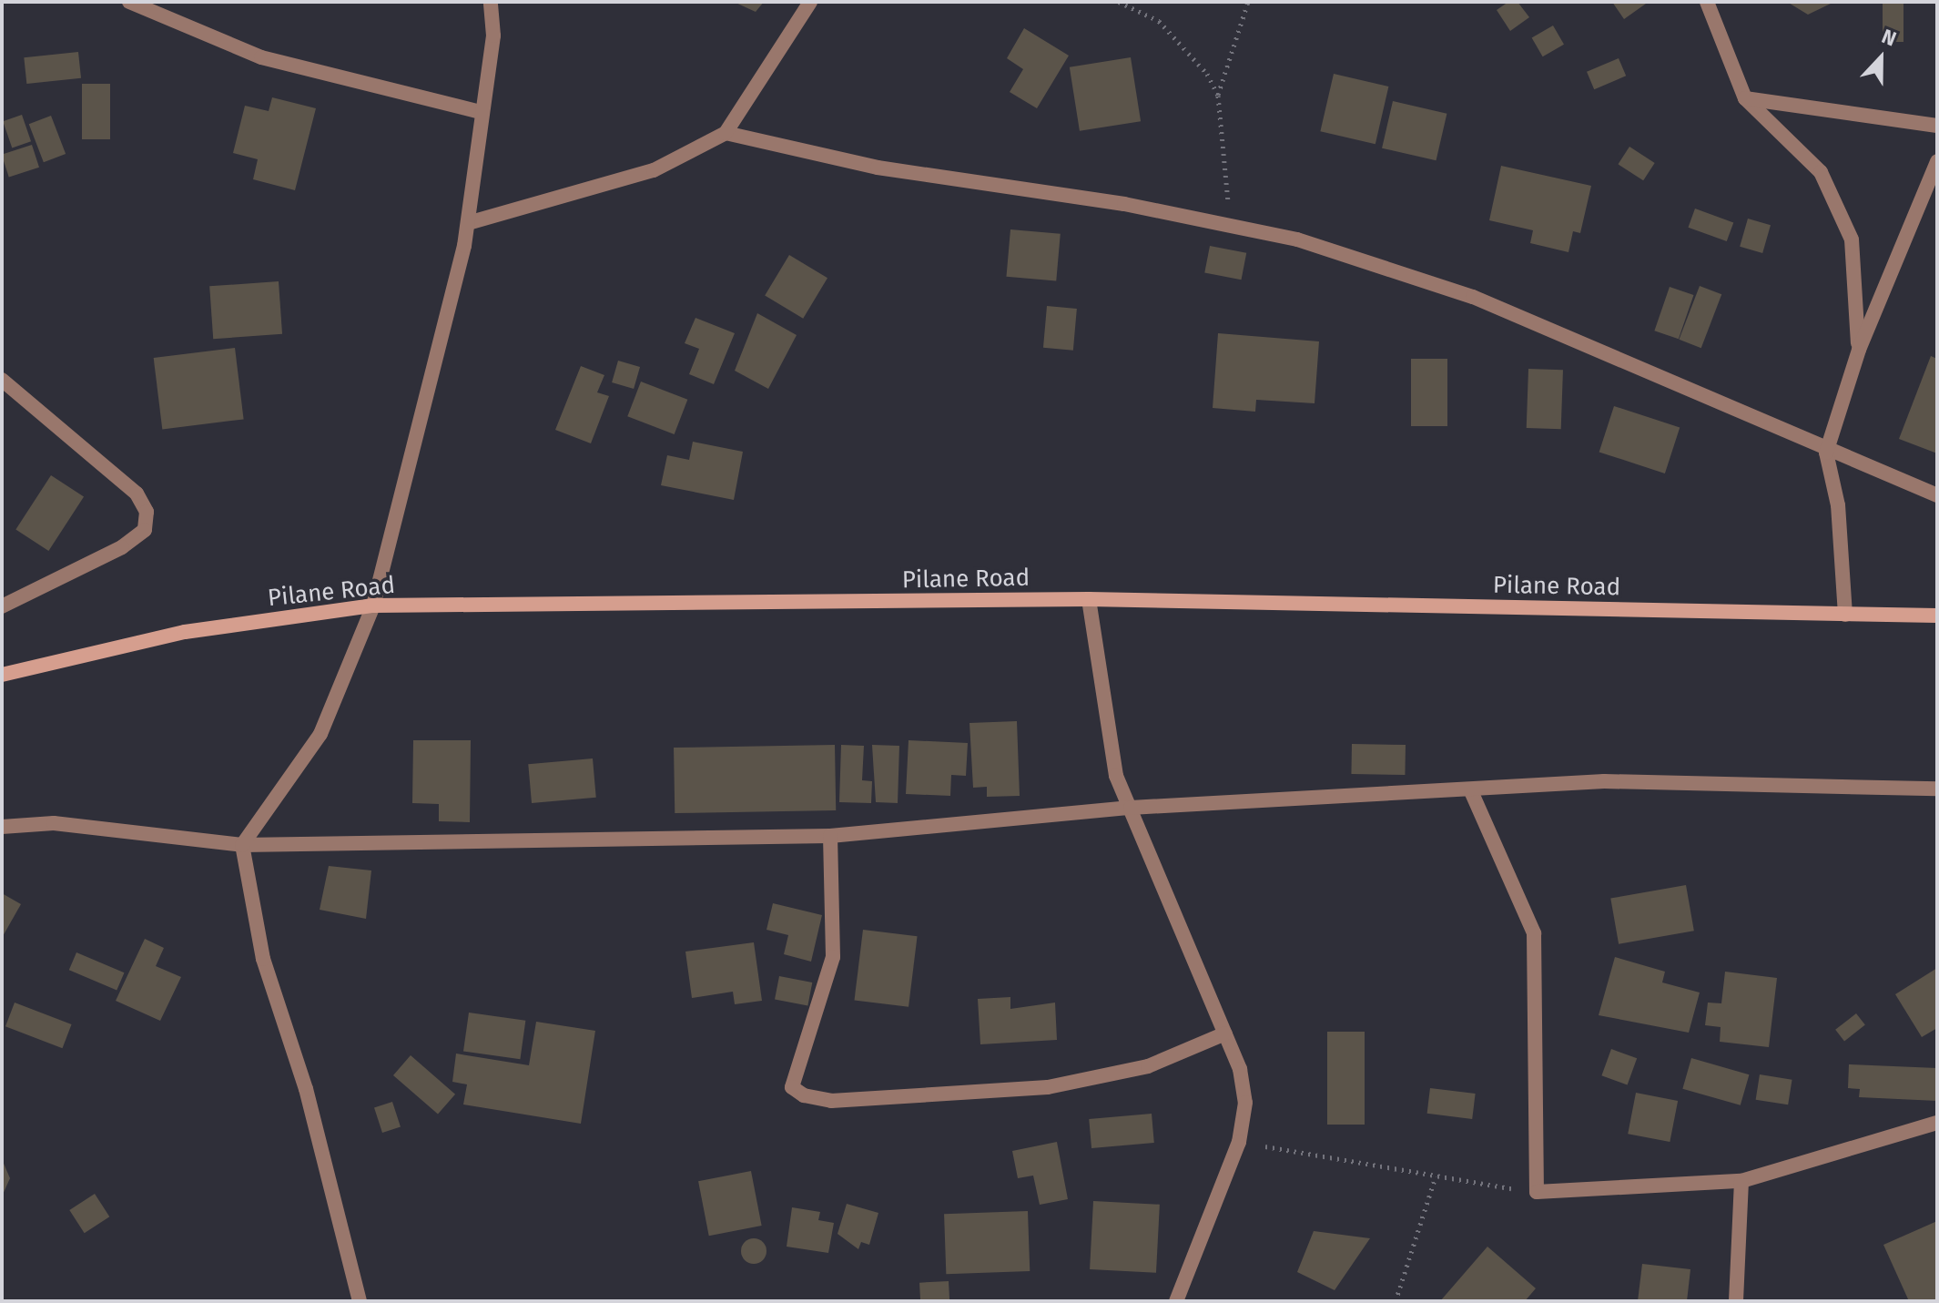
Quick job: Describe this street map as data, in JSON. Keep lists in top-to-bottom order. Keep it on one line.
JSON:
{"streets":{"main road":["Pilane Road"]},"north":"top"}
